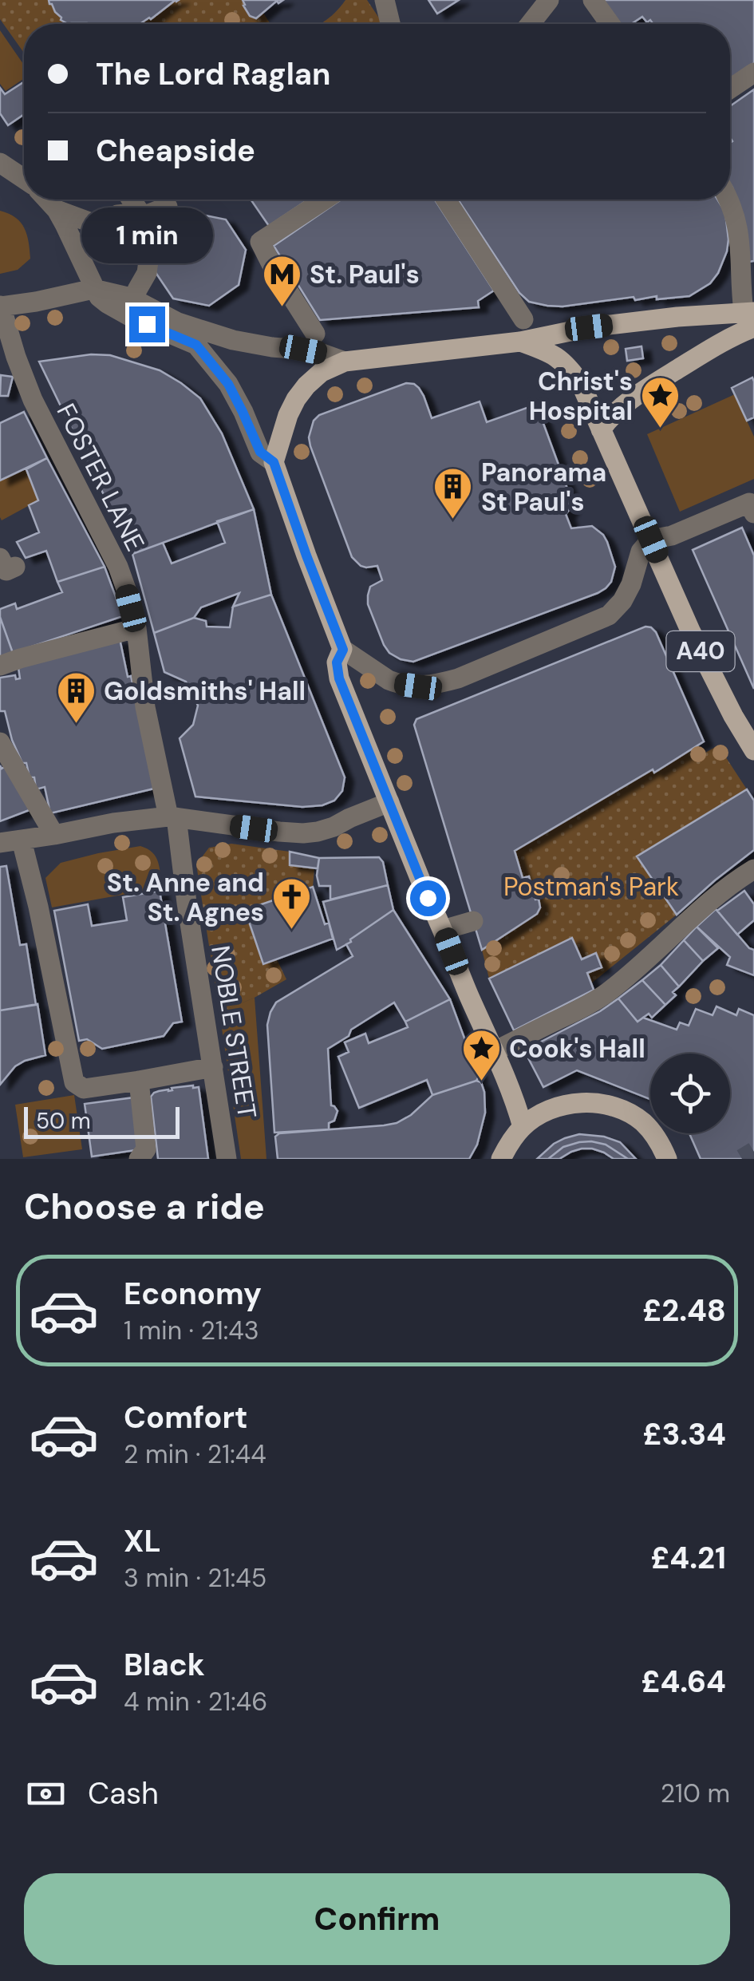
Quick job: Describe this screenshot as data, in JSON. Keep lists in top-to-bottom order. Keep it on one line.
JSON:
{"streets":{"main road":["A40"],"street":["FOSTER LANE","NOBLE STREET"]},"crossings":[["FOSTER LANE","NOBLE STREET"]],"parks":["Postman's Park"],"places":{"metro station":["St. Paul's"],"place":["Christ's Hospital","Cook's Hall"],"building":["Panorama St Paul's","Goldsmiths' Hall"],"church":["St. Anne and St. Agnes"]},"scale_bar":"50 m","page":{"banner":["The Lord Raglan","Cheapside"],"bubble":"1 min","scale":"50 m","heading":"Choose a ride","list":[{"name":"Economy","note":"1 min · 21:43","value":"£2.48"},{"name":"Comfort","note":"2 min · 21:44","value":"£3.34"},{"name":"XL","note":"3 min · 21:45","value":"£4.21"},{"name":"Black","note":"4 min · 21:46","value":"£4.64"}],"pay":["Cash","210 m"],"buttons":"Confirm"}}
